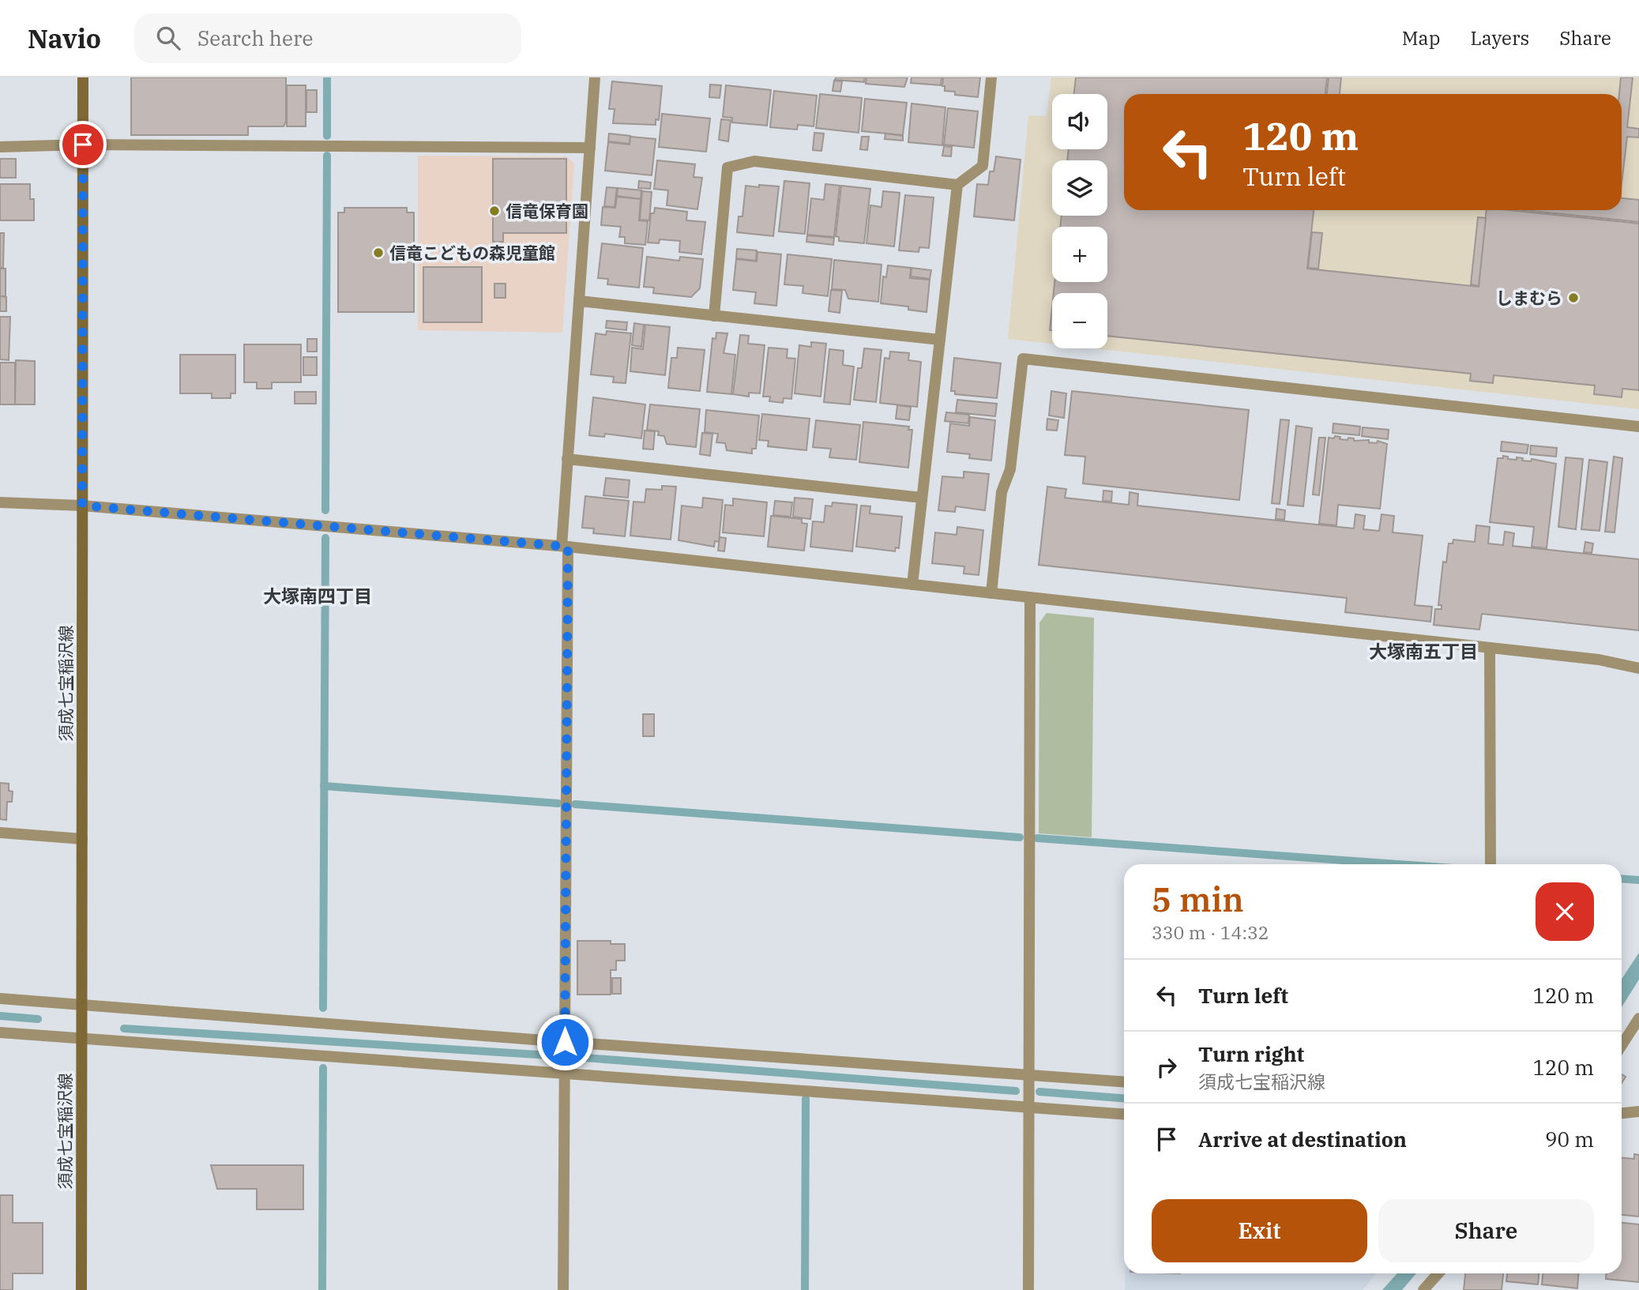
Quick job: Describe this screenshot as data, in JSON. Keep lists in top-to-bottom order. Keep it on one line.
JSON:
{"streets":{"main road":["須成七宝稲沢線"]},"districts":["大塚南四丁目","大塚南五丁目"],"places":["信竜保育園","信竜こどもの森児童館","しまむら"],"page":{"header":"Navio","search":"Search here","nav":["Map","Layers","Share"],"map_buttons":["+","−"],"turn":["120 m","Turn left"],"heading":["5 min","330 m · 14:32"],"list":[{"name":"Turn left","value":"120 m"},{"name":"Turn right","note":"須成七宝稲沢線","value":"120 m"},{"name":"Arrive at destination","value":"90 m"}],"buttons":["Exit","Share"]}}
